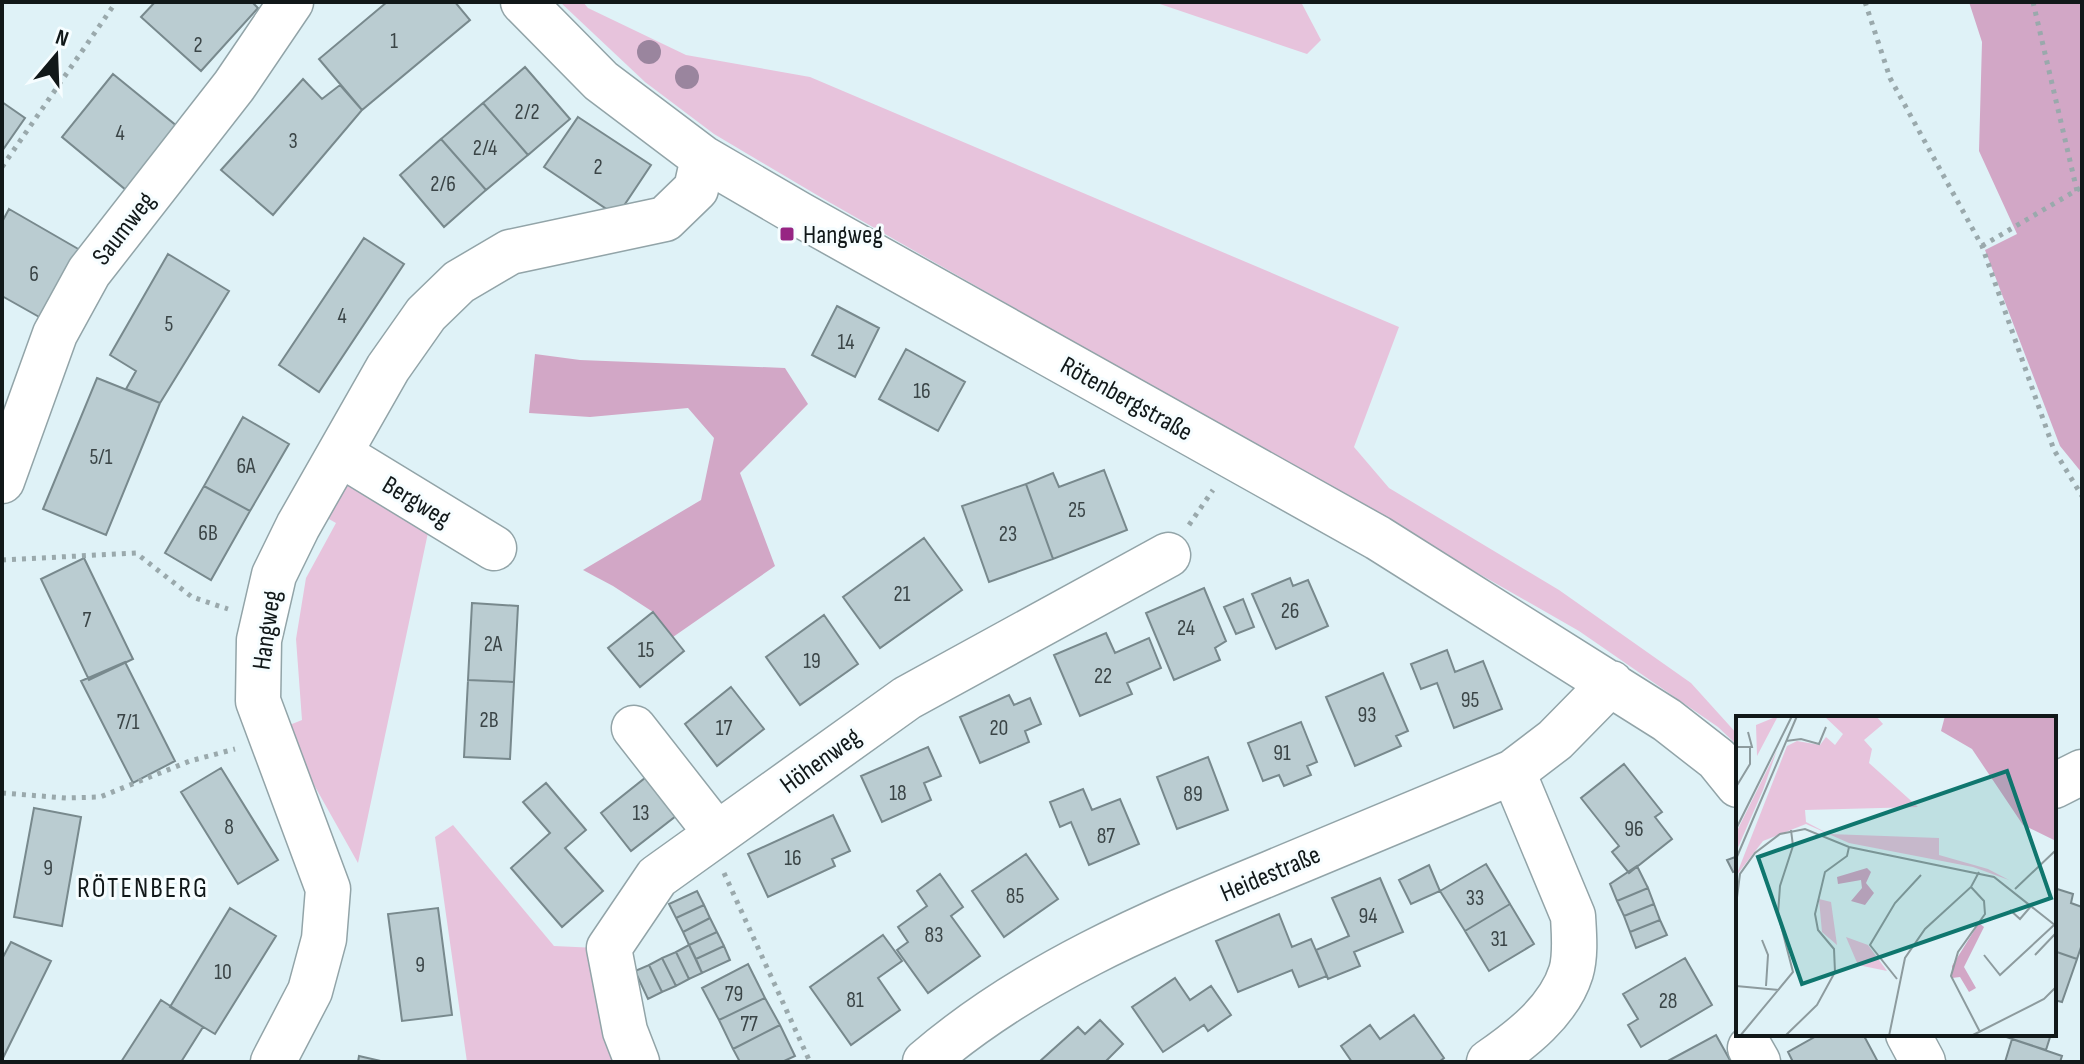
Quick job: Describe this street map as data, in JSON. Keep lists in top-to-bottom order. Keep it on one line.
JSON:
{"streets":{"street":["Saumweg","Rötenbergstraße","Bergweg","Hangweg","Höhenweg","Heidestraße"]},"crossings":[["Rötenbergstraße","Hangweg"],["Rötenbergstraße","Heidestraße"],["Bergweg","Hangweg"]],"districts":["RÖTENBERG"],"places":{"transit":["Hangweg"]},"house_numbers":["1","2","2/2","4","3","2/4","2","2/6","6","4","5","14","16","5/1","6A","25","6B","23","21","26","7","24","2A","15","19","22","95","93","2B","7/1","17","20","91","18","89","13","8","96","87","16","9","85","33","94","83","31","9","10","79","81","28","77"],"north":"top"}
